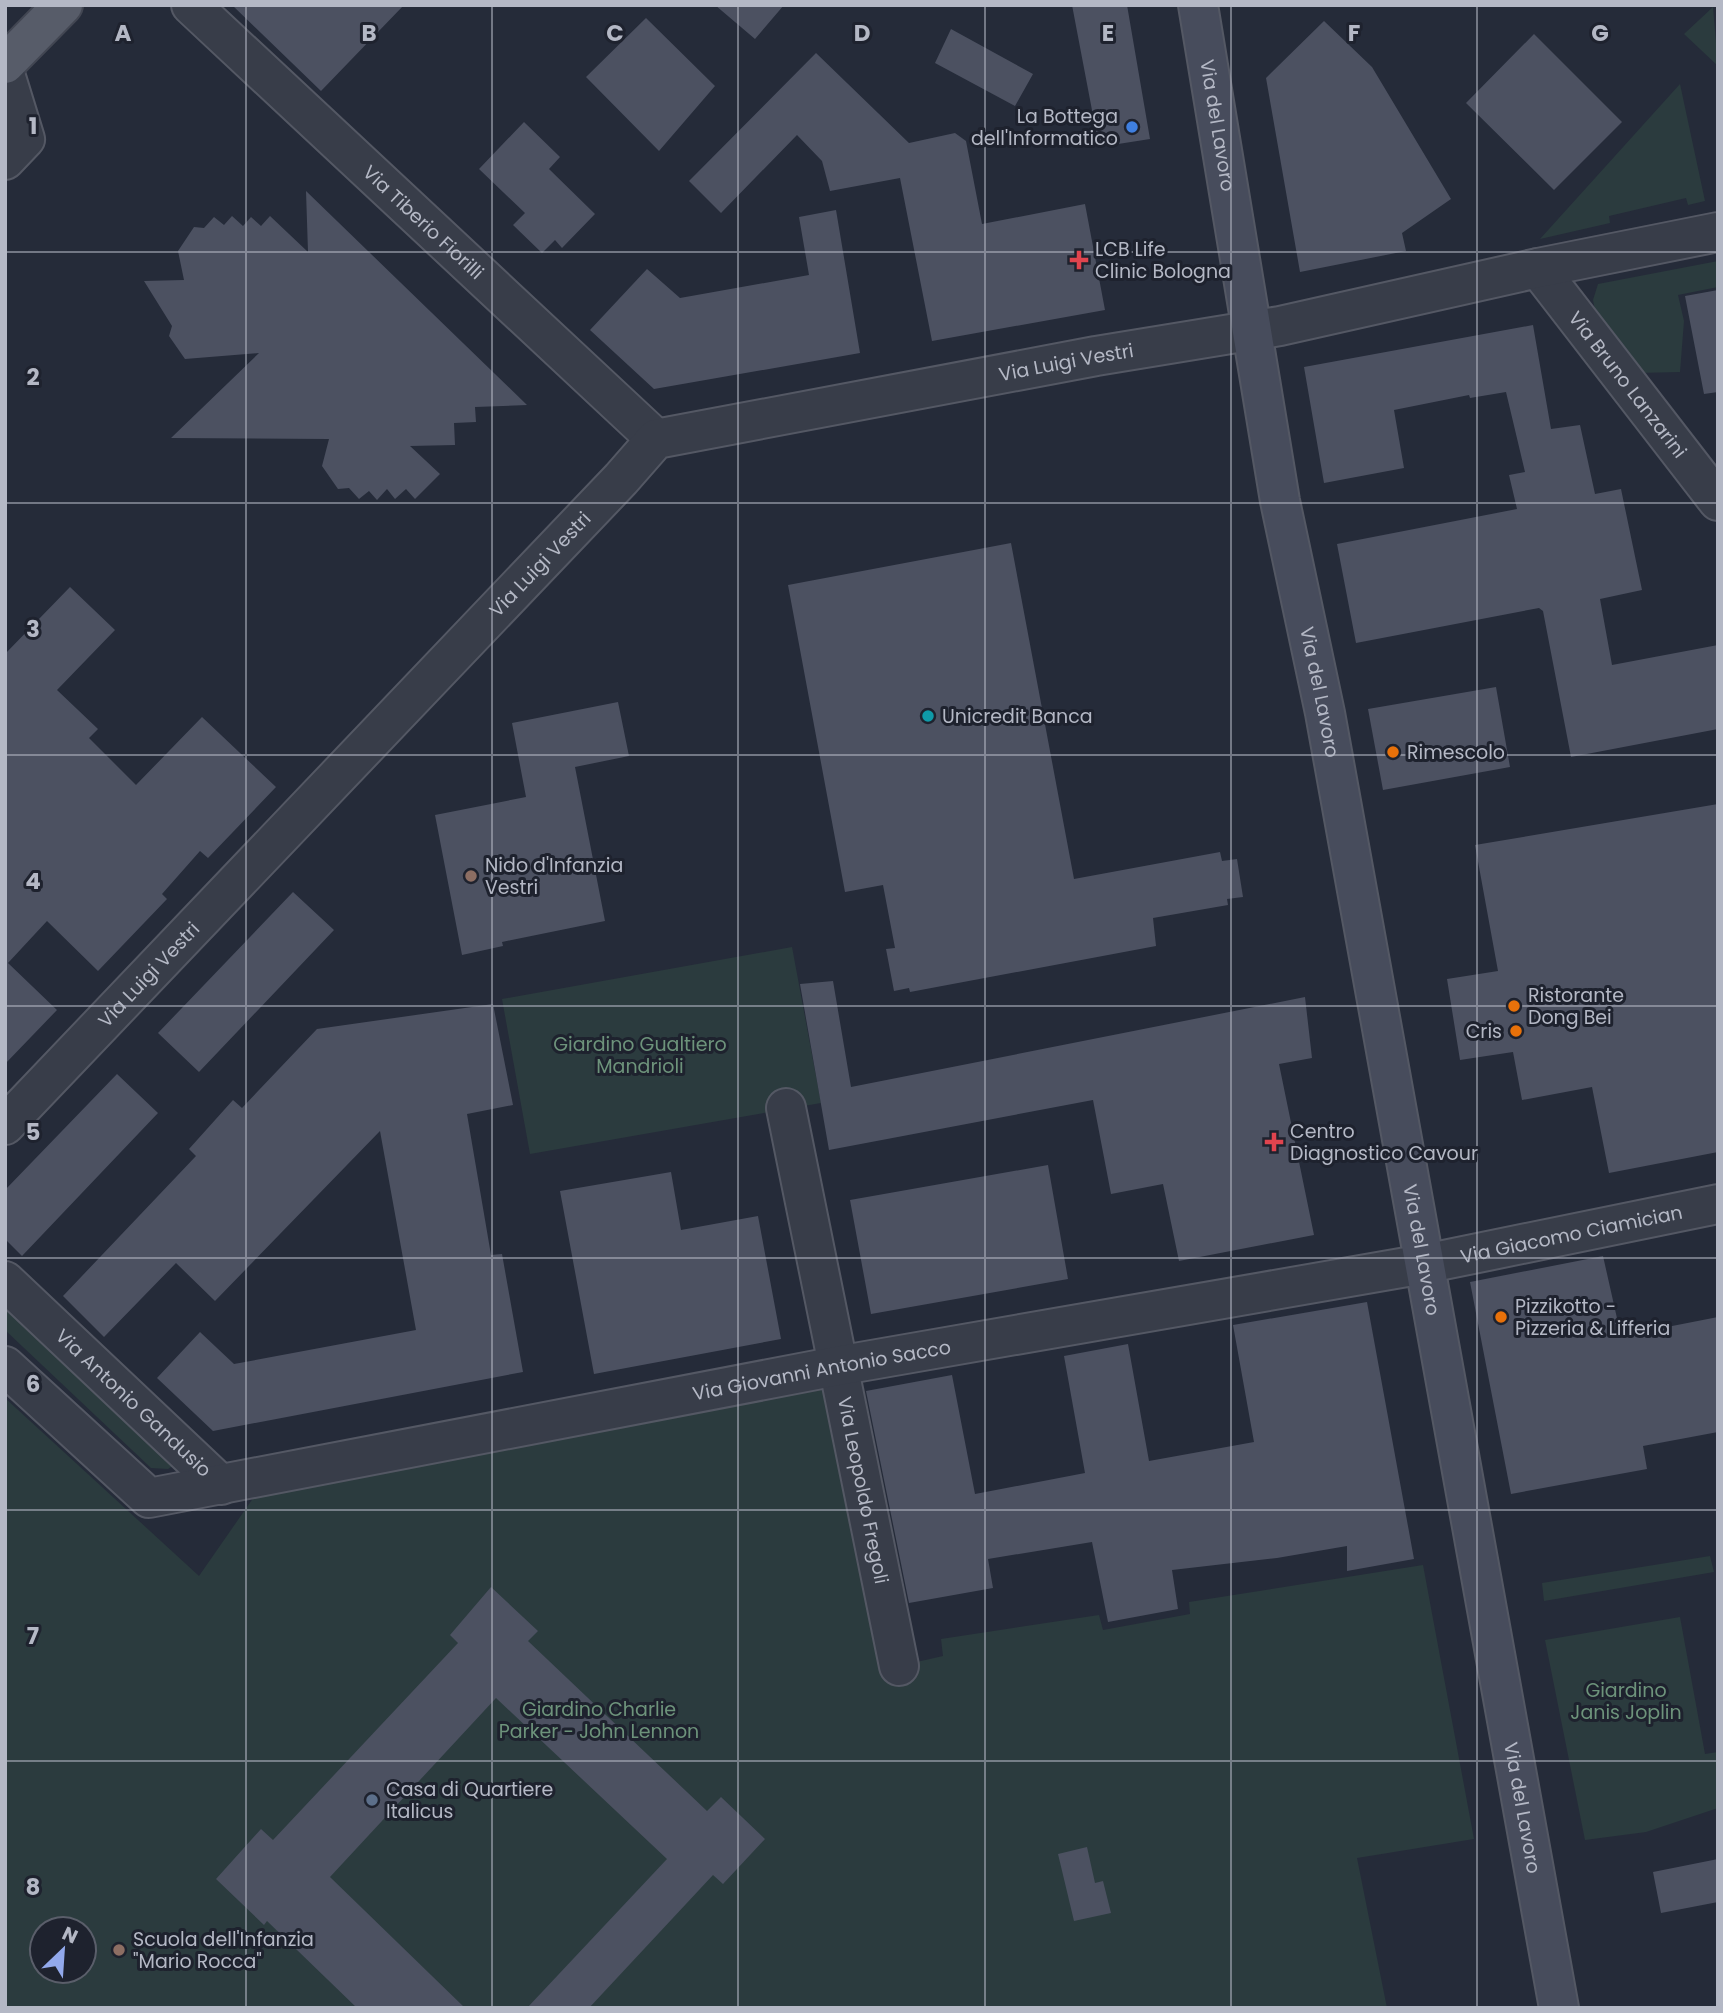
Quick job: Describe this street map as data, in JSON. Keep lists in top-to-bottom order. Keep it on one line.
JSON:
{"streets":{"street":["Via del Lavoro","Via Tiberio Fiorilli","Via Luigi Vestri","Via Bruno Lanzarini","Via Giacomo Ciamician","Via Giovanni Antonio Sacco","Via Antonio Gandusio","Via Leopoldo Fregoli"]},"crossings":[["Via del Lavoro","Via Luigi Vestri"],["Via del Lavoro","Via Giacomo Ciamician"],["Via del Lavoro","Via Giovanni Antonio Sacco"],["Via Tiberio Fiorilli","Via Luigi Vestri"],["Via Giacomo Ciamician","Via Giovanni Antonio Sacco"],["Via Giovanni Antonio Sacco","Via Antonio Gandusio"],["Via Giovanni Antonio Sacco","Via Leopoldo Fregoli"]],"parks":["Giardino Gualtiero Mandrioli","Giardino Janis Joplin","Giardino Charlie Parker - John Lennon"],"places":{"other":["La Bottega dell'Informatico","Unicredit Banca","Rimescolo","Nido d'Infanzia Vestri","Ristorante Dong Bei","Cris","Pizzikotto - Pizzeria & Lifferia","Casa di Quartiere Italicus","Scuola dell'Infanzia \"Mario Rocca\""],"health":["LCB Life Clinic Bologna","Centro Diagnostico Cavour"]},"north":"top right","grid":{"columns":["A","B","C","D","E","F","G"],"rows":["1","2","3","4","5","6","7","8"]}}
